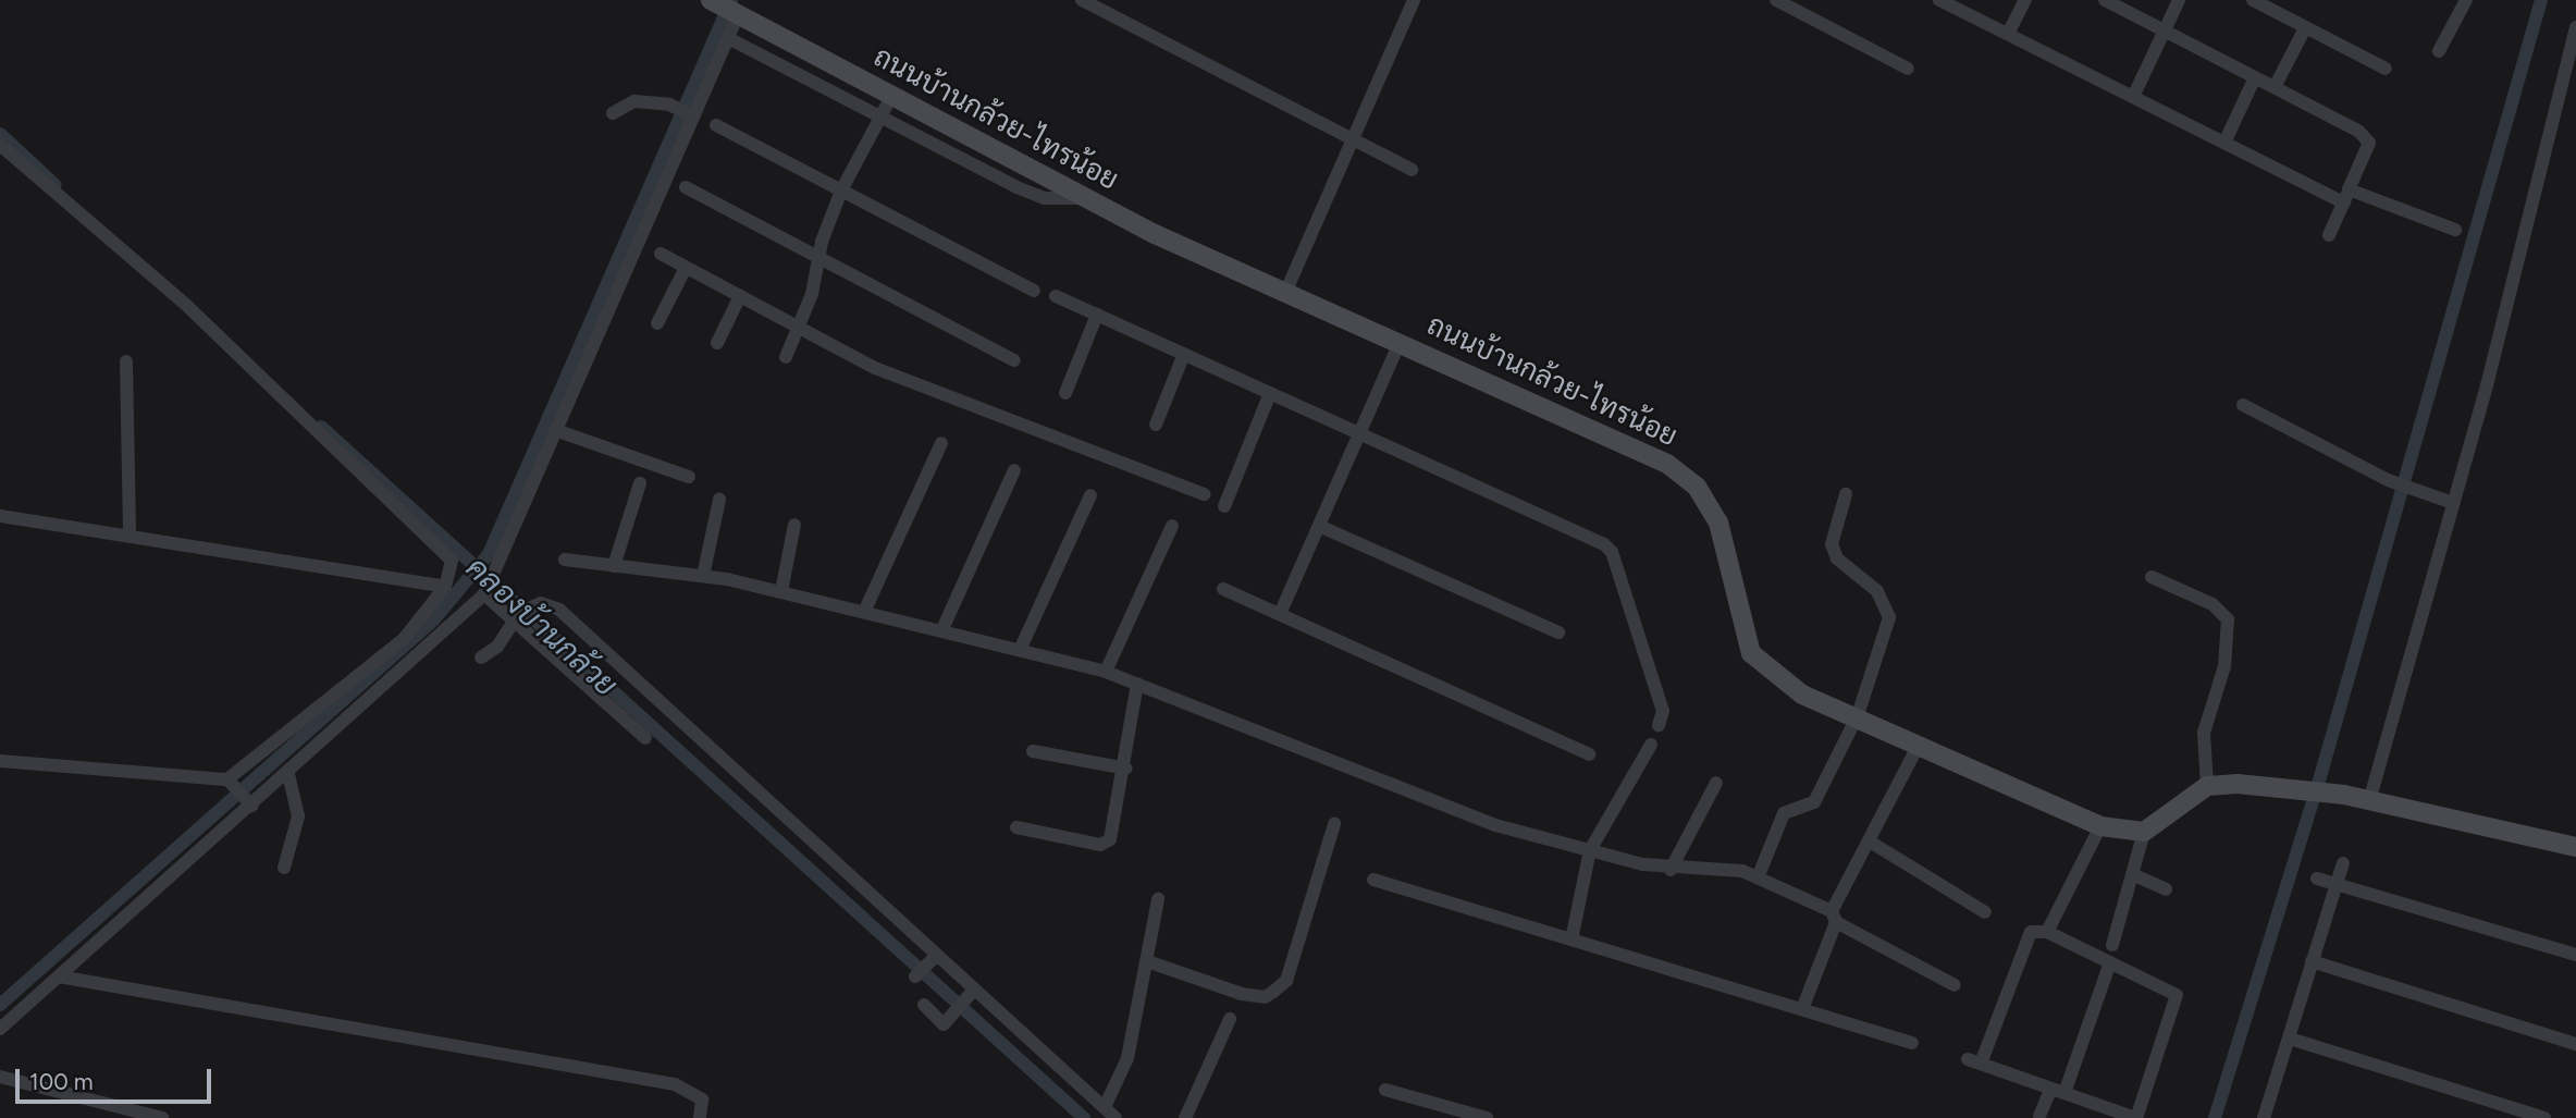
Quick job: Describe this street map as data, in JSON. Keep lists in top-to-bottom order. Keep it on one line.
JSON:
{"streets":{"street":["ถนนบ้านกล้วย-ไทรน้อย"]},"water":["คลองบ้านกล้วย"],"scale_bar":"100 m"}
